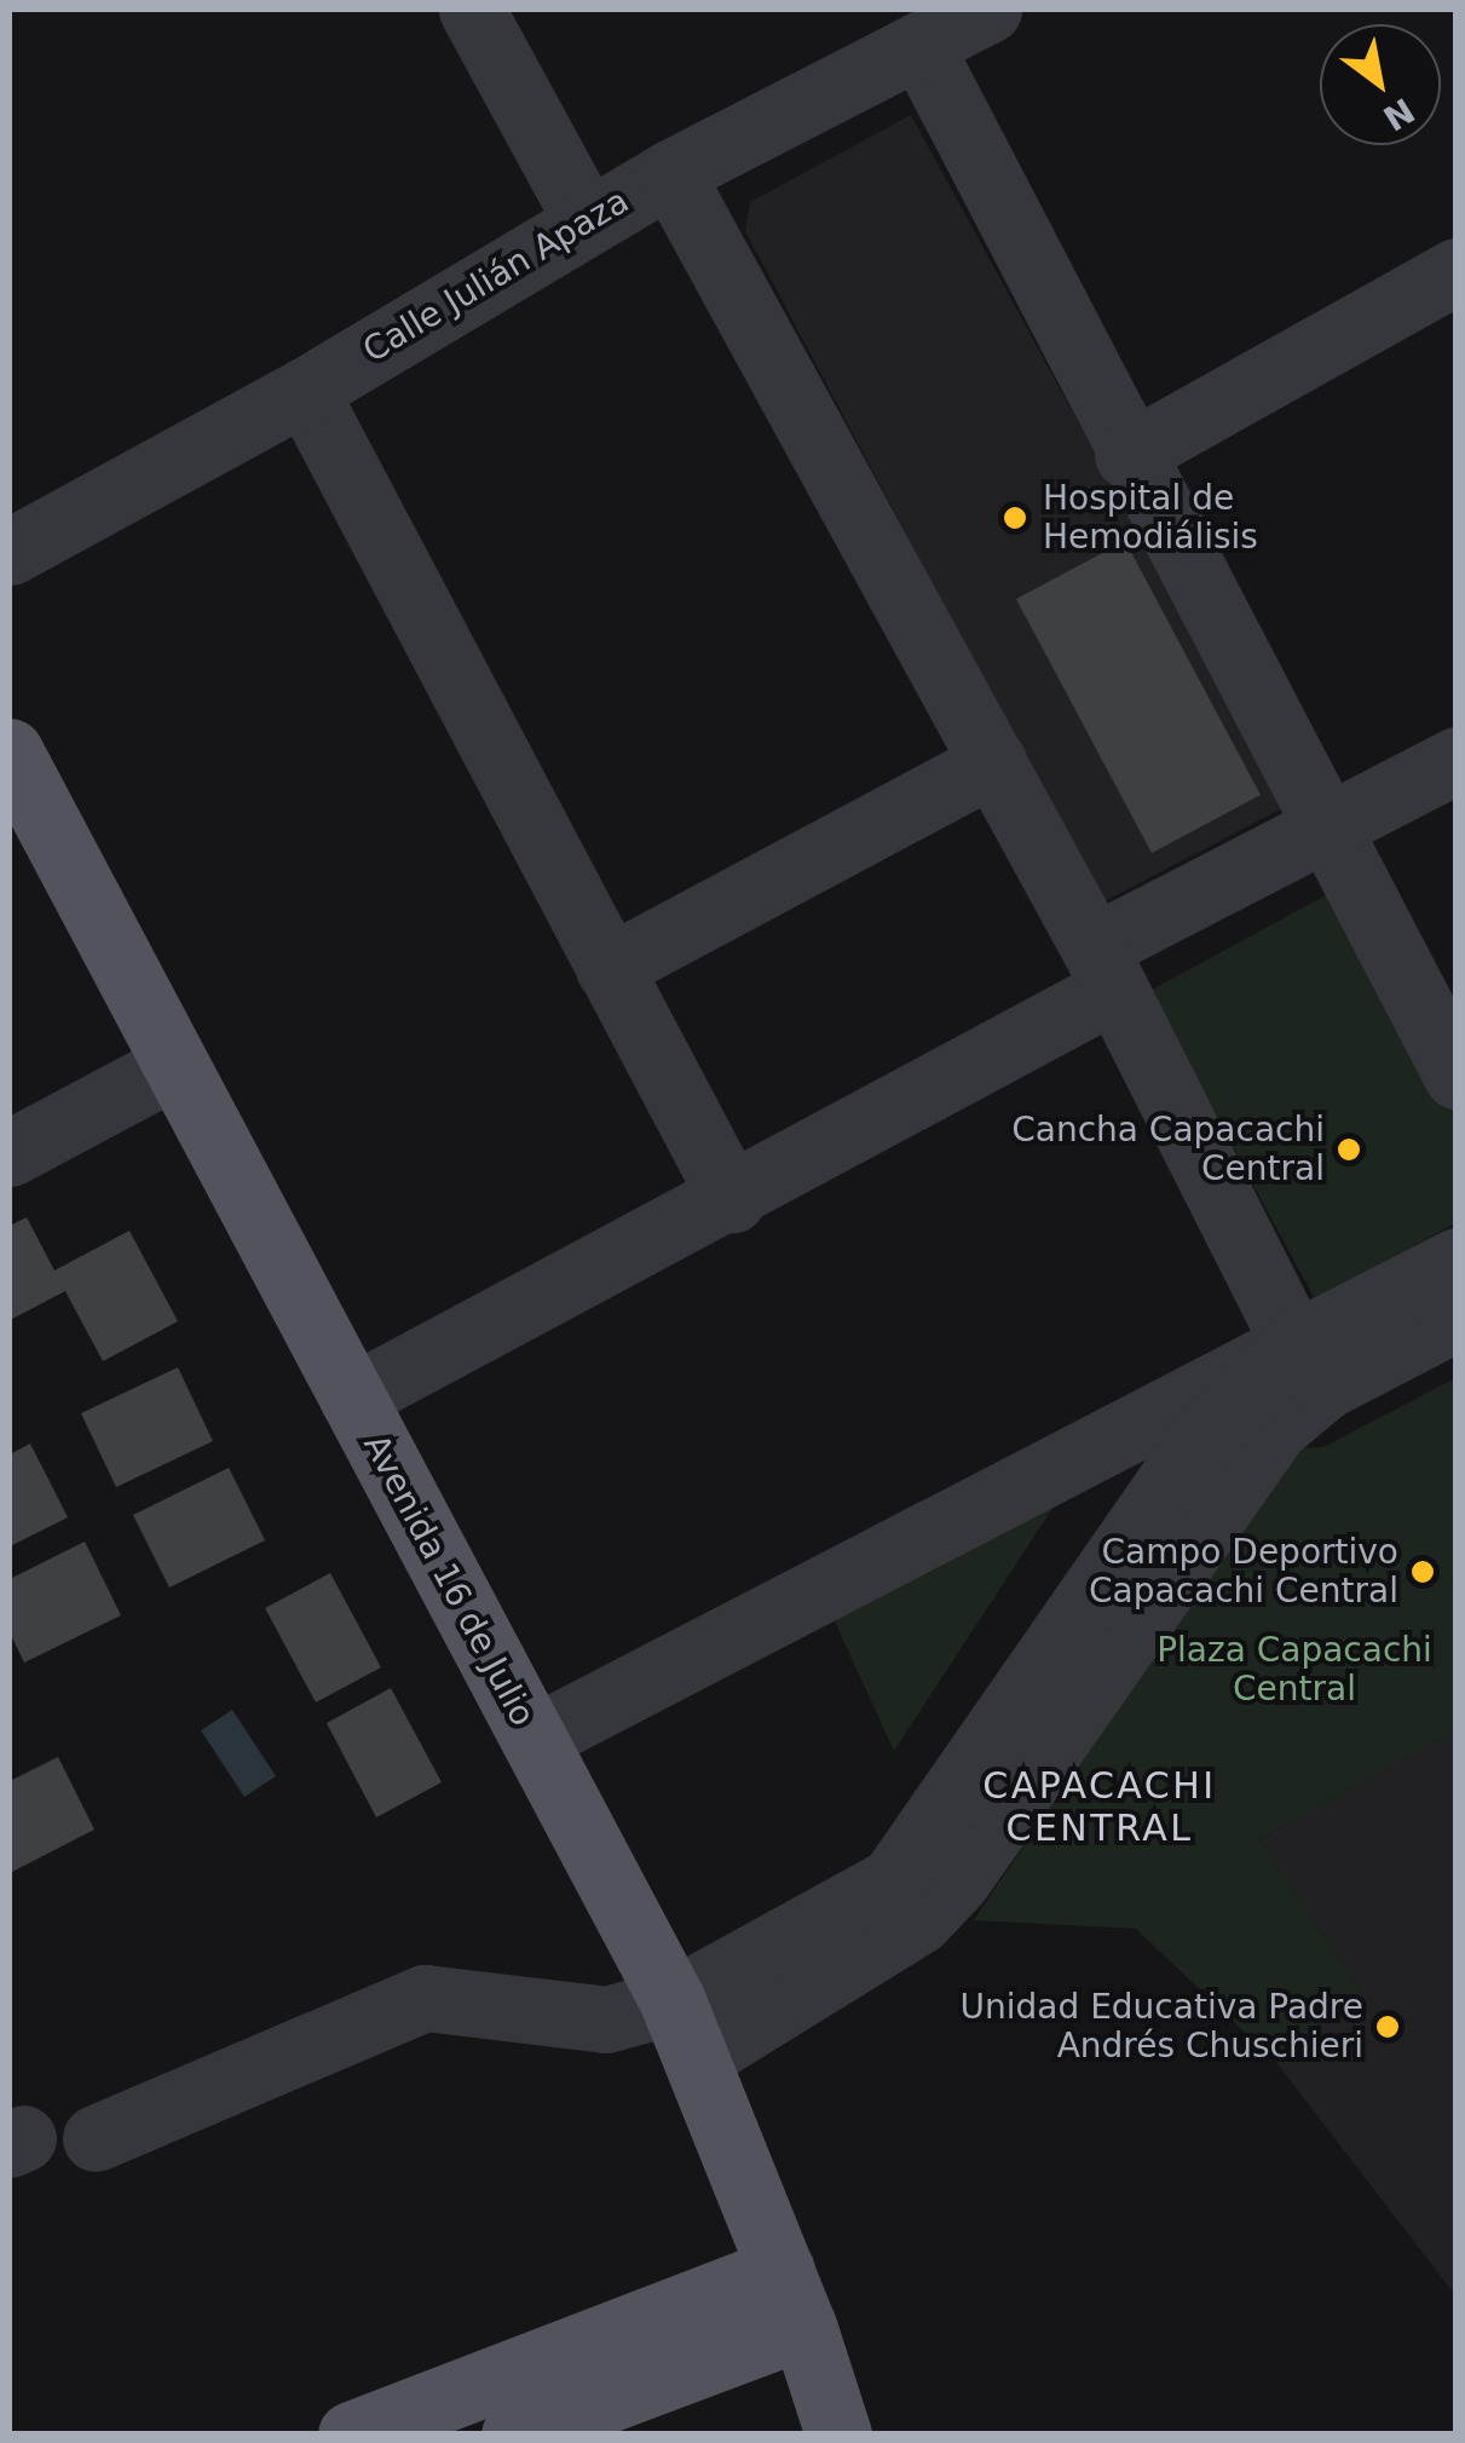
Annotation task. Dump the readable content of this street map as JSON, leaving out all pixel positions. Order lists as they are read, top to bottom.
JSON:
{
  "streets": {
    "main road": ["Avenida 16 de Julio"],
    "street": ["Calle Julián Apaza"]
  },
  "districts": ["CAPACACHI CENTRAL"],
  "parks": ["Plaza Capacachi Central"],
  "places": [
    "Hospital de Hemodiálisis",
    "Cancha Capacachi Central",
    "Campo Deportivo Capacachi Central",
    "Unidad Educativa Padre Andrés Chuschieri"
  ],
  "north": "bottom right"
}
